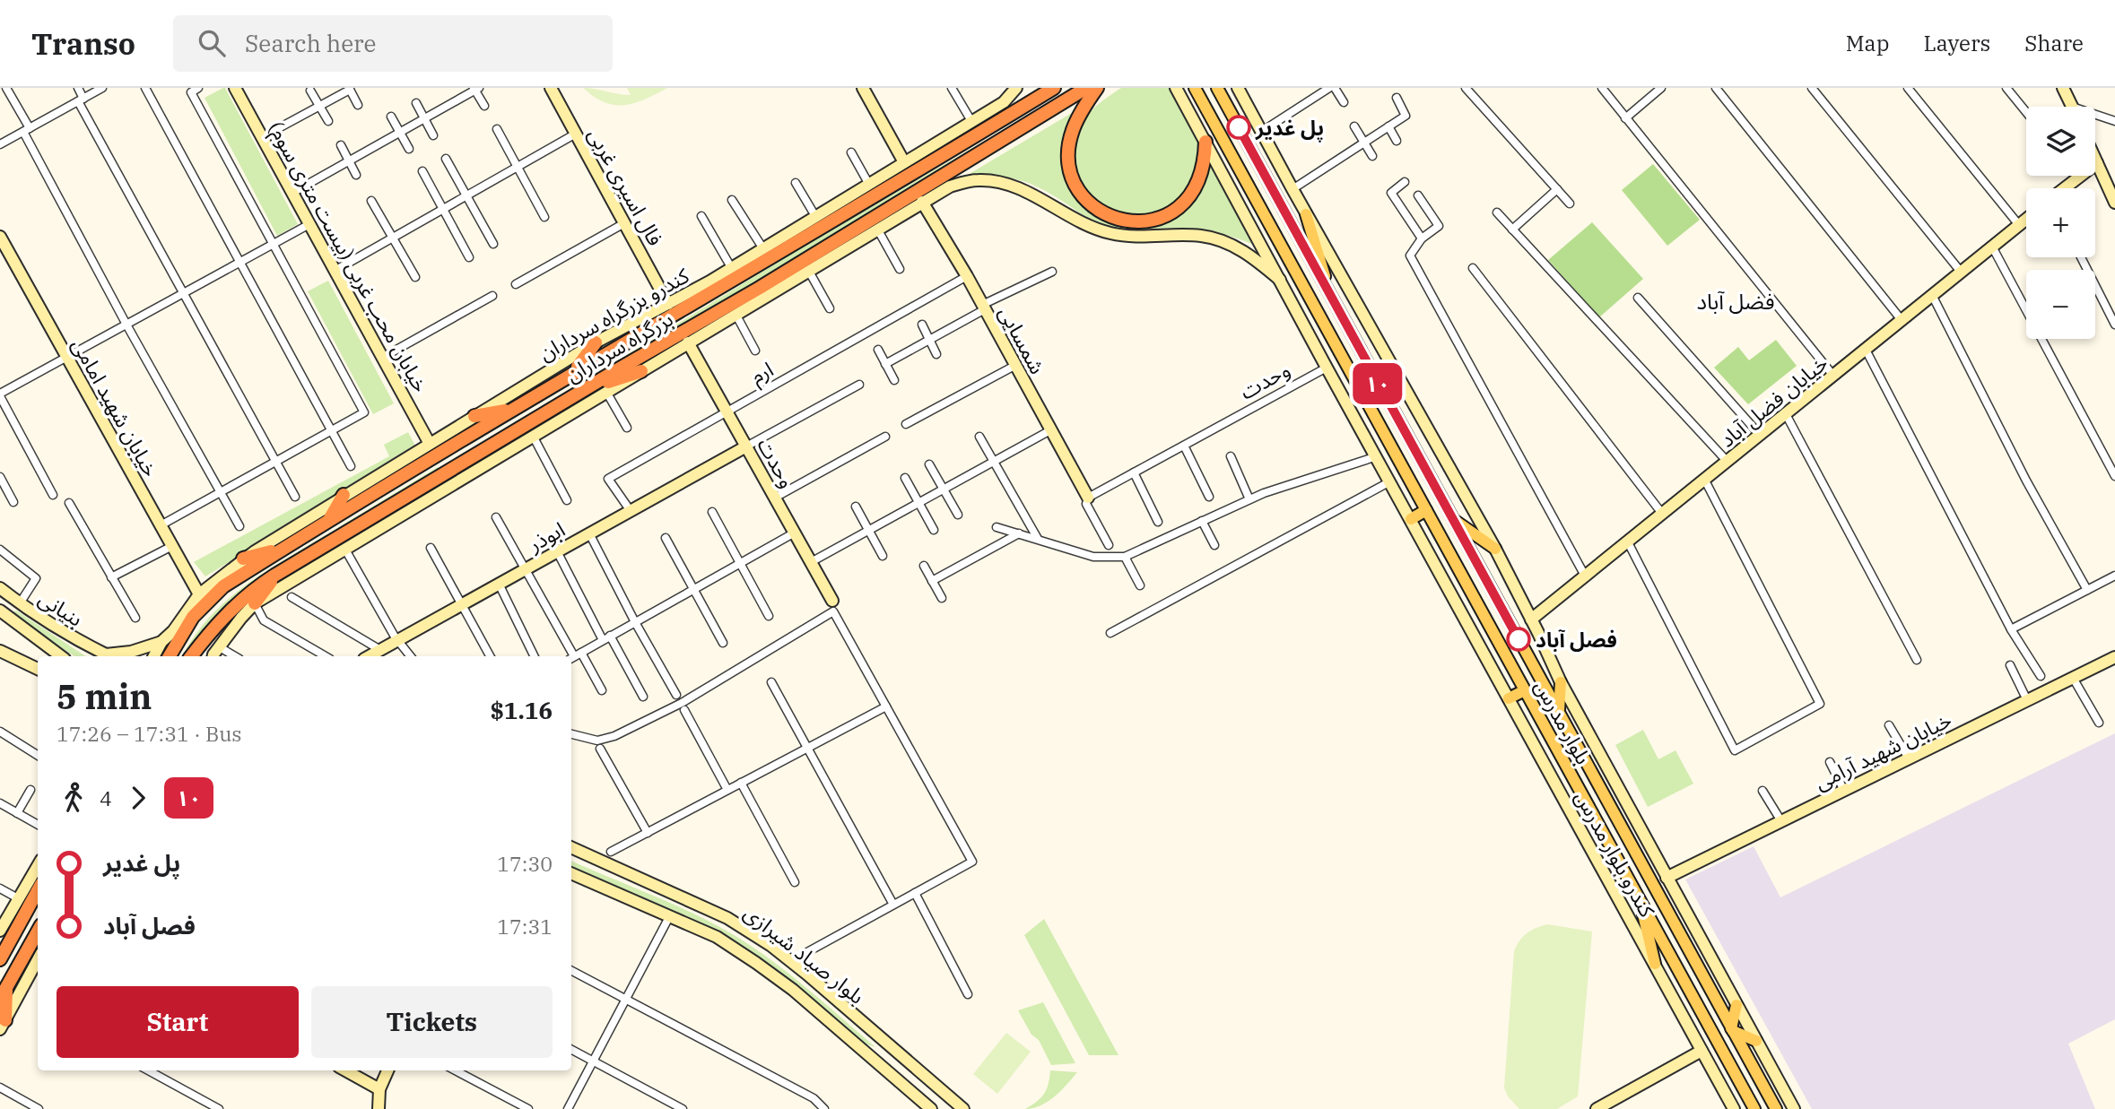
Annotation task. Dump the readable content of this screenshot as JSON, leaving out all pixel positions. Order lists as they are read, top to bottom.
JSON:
{
  "streets": {
    "highway": ["بزرگراه سرداران"],
    "main road": [
      "فال اسیری غربی",
      "خیابان محب غربی (بیست متری سوم)",
      "کندرو بزرگراه سرداران",
      "شمسایی",
      "وحدت",
      "خیابان فضل آباد",
      "خیابان شهید امامی",
      "ابوذر",
      "بنیانی",
      "بلوار مدرس",
      "خیابان شهید آرامی",
      "کندرو بلوار مدرس",
      "بلوار صیاد شیرازی"
    ],
    "street": ["ارم"]
  },
  "crossings": [
    ["فال اسیری غربی", "کندرو بزرگراه سرداران"],
    ["خیابان محب غربی (بیست متری سوم)", "کندرو بزرگراه سرداران"],
    ["کندرو بزرگراه سرداران", "خیابان شهید امامی"],
    ["شمسایی", "ارم"],
    ["شمسایی", "وحدت"],
    ["ارم", "وحدت"],
    ["ارم", "ابوذر"],
    ["وحدت", "ابوذر"],
    ["وحدت", "کندرو بلوار مدرس"],
    ["خیابان فضل آباد", "کندرو بلوار مدرس"],
    ["خیابان شهید آرامی", "کندرو بلوار مدرس"]
  ],
  "districts": ["فضل آباد"],
  "places": ["پل غدیر", "فصل آباد"],
  "lines": ["bus line ۱۰"],
  "page": {
    "header": "Transo",
    "search": "Search here",
    "nav": ["Map", "Layers", "Share"],
    "on_map": "۱۰",
    "map_buttons": ["+", "−"],
    "heading": ["5 min", "17:26 – 17:31 · Bus", "$1.16"],
    "legs": ["4", "۱۰"],
    "list": [
      {
        "name": "پل غدیر",
        "value": "17:30"
      },
      {
        "name": "فصل آباد",
        "value": "17:31"
      }
    ],
    "buttons": ["Start", "Tickets"]
  }
}
